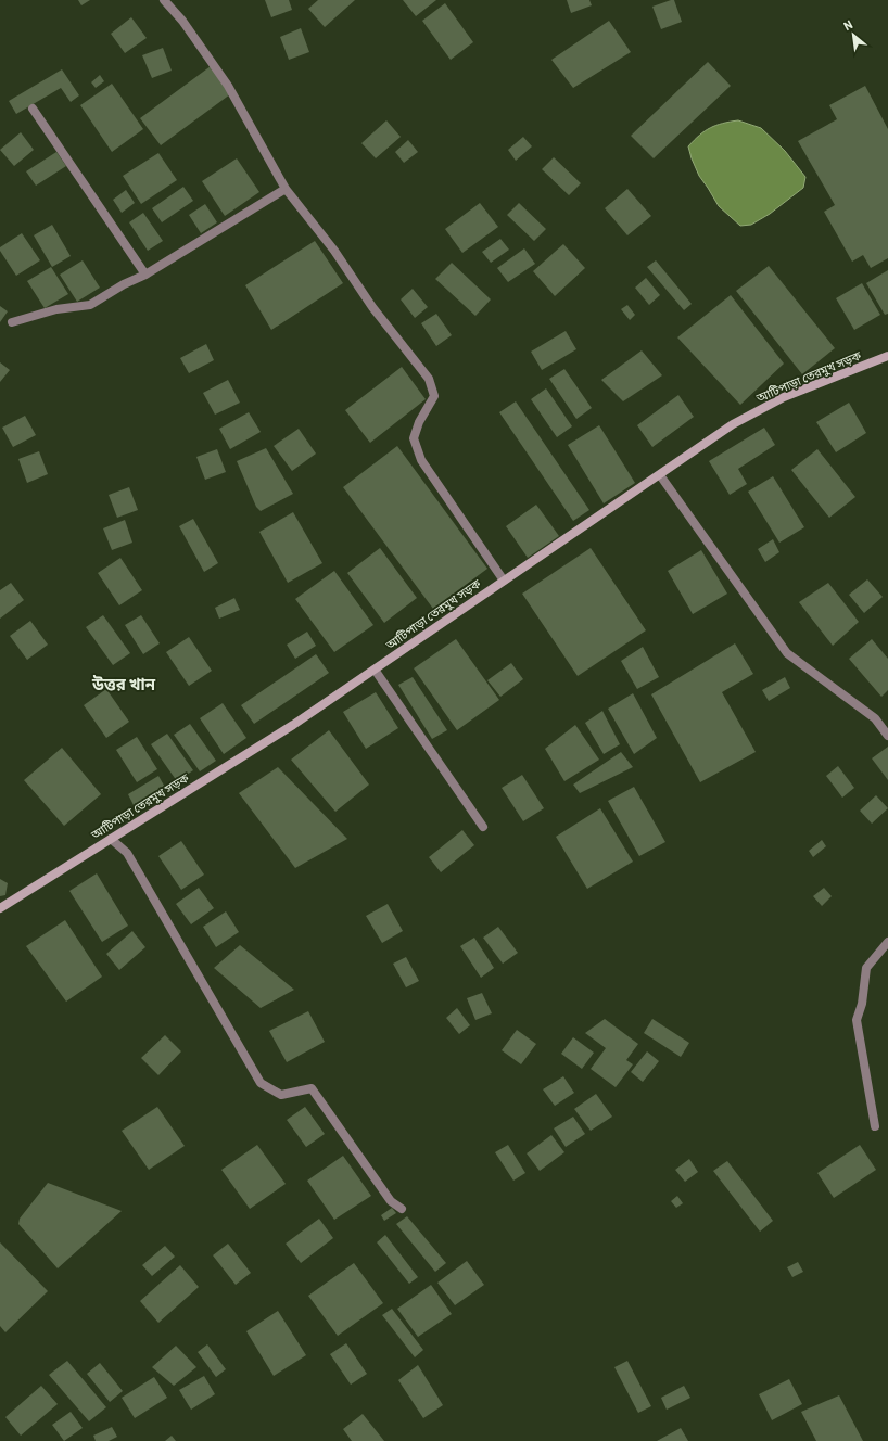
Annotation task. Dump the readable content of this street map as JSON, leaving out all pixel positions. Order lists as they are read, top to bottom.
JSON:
{
  "streets": {
    "main road": ["আটিপাড়া তেরমুখ সড়ক"]
  },
  "districts": ["উত্তর খান"],
  "north": "top left"
}
